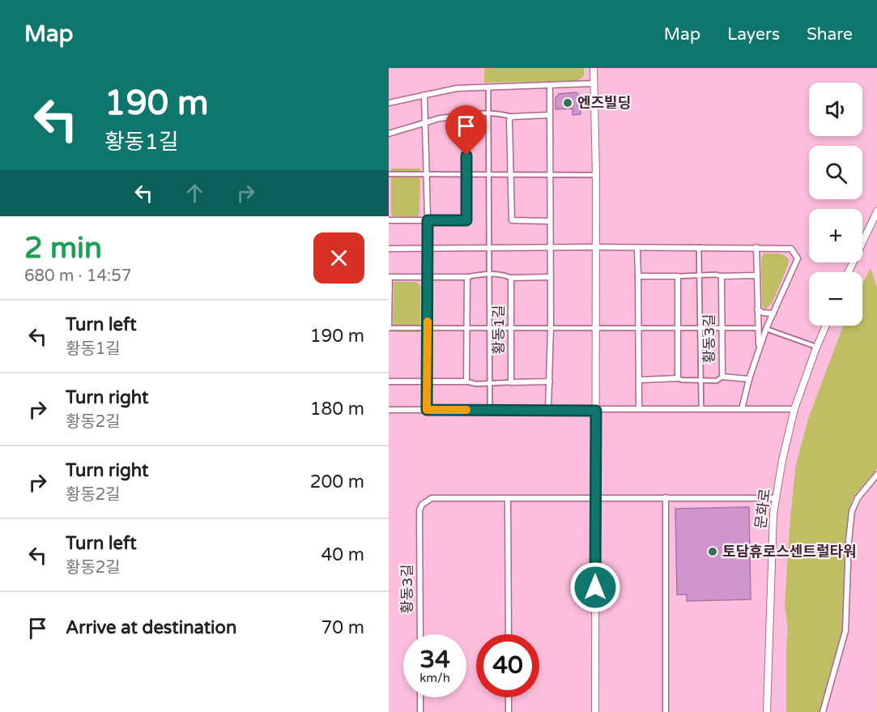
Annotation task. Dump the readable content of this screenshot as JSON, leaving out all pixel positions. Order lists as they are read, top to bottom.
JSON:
{
  "streets": {
    "street": ["황동1길", "황동3길", "문화로"]
  },
  "crossings": [
    ["황동3길", "문화로"]
  ],
  "places": ["엔즈빌딩", "토담휴로스센트럴타워"],
  "page": {
    "header": "Map",
    "nav": ["Map", "Layers", "Share"],
    "turn": ["190 m", "황동1길"],
    "map_buttons": ["+", "−"],
    "heading": ["2 min", "680 m · 14:57"],
    "list": [
      {
        "name": "Turn left",
        "note": "황동1길",
        "value": "190 m"
      },
      {
        "name": "Turn right",
        "note": "황동2길",
        "value": "180 m"
      },
      {
        "name": "Turn right",
        "note": "황동2길",
        "value": "200 m"
      },
      {
        "name": "Turn left",
        "note": "황동2길",
        "value": "40 m"
      },
      {
        "name": "Arrive at destination",
        "value": "70 m"
      }
    ],
    "speed": "34 km/h",
    "limit": "40"
  }
}
